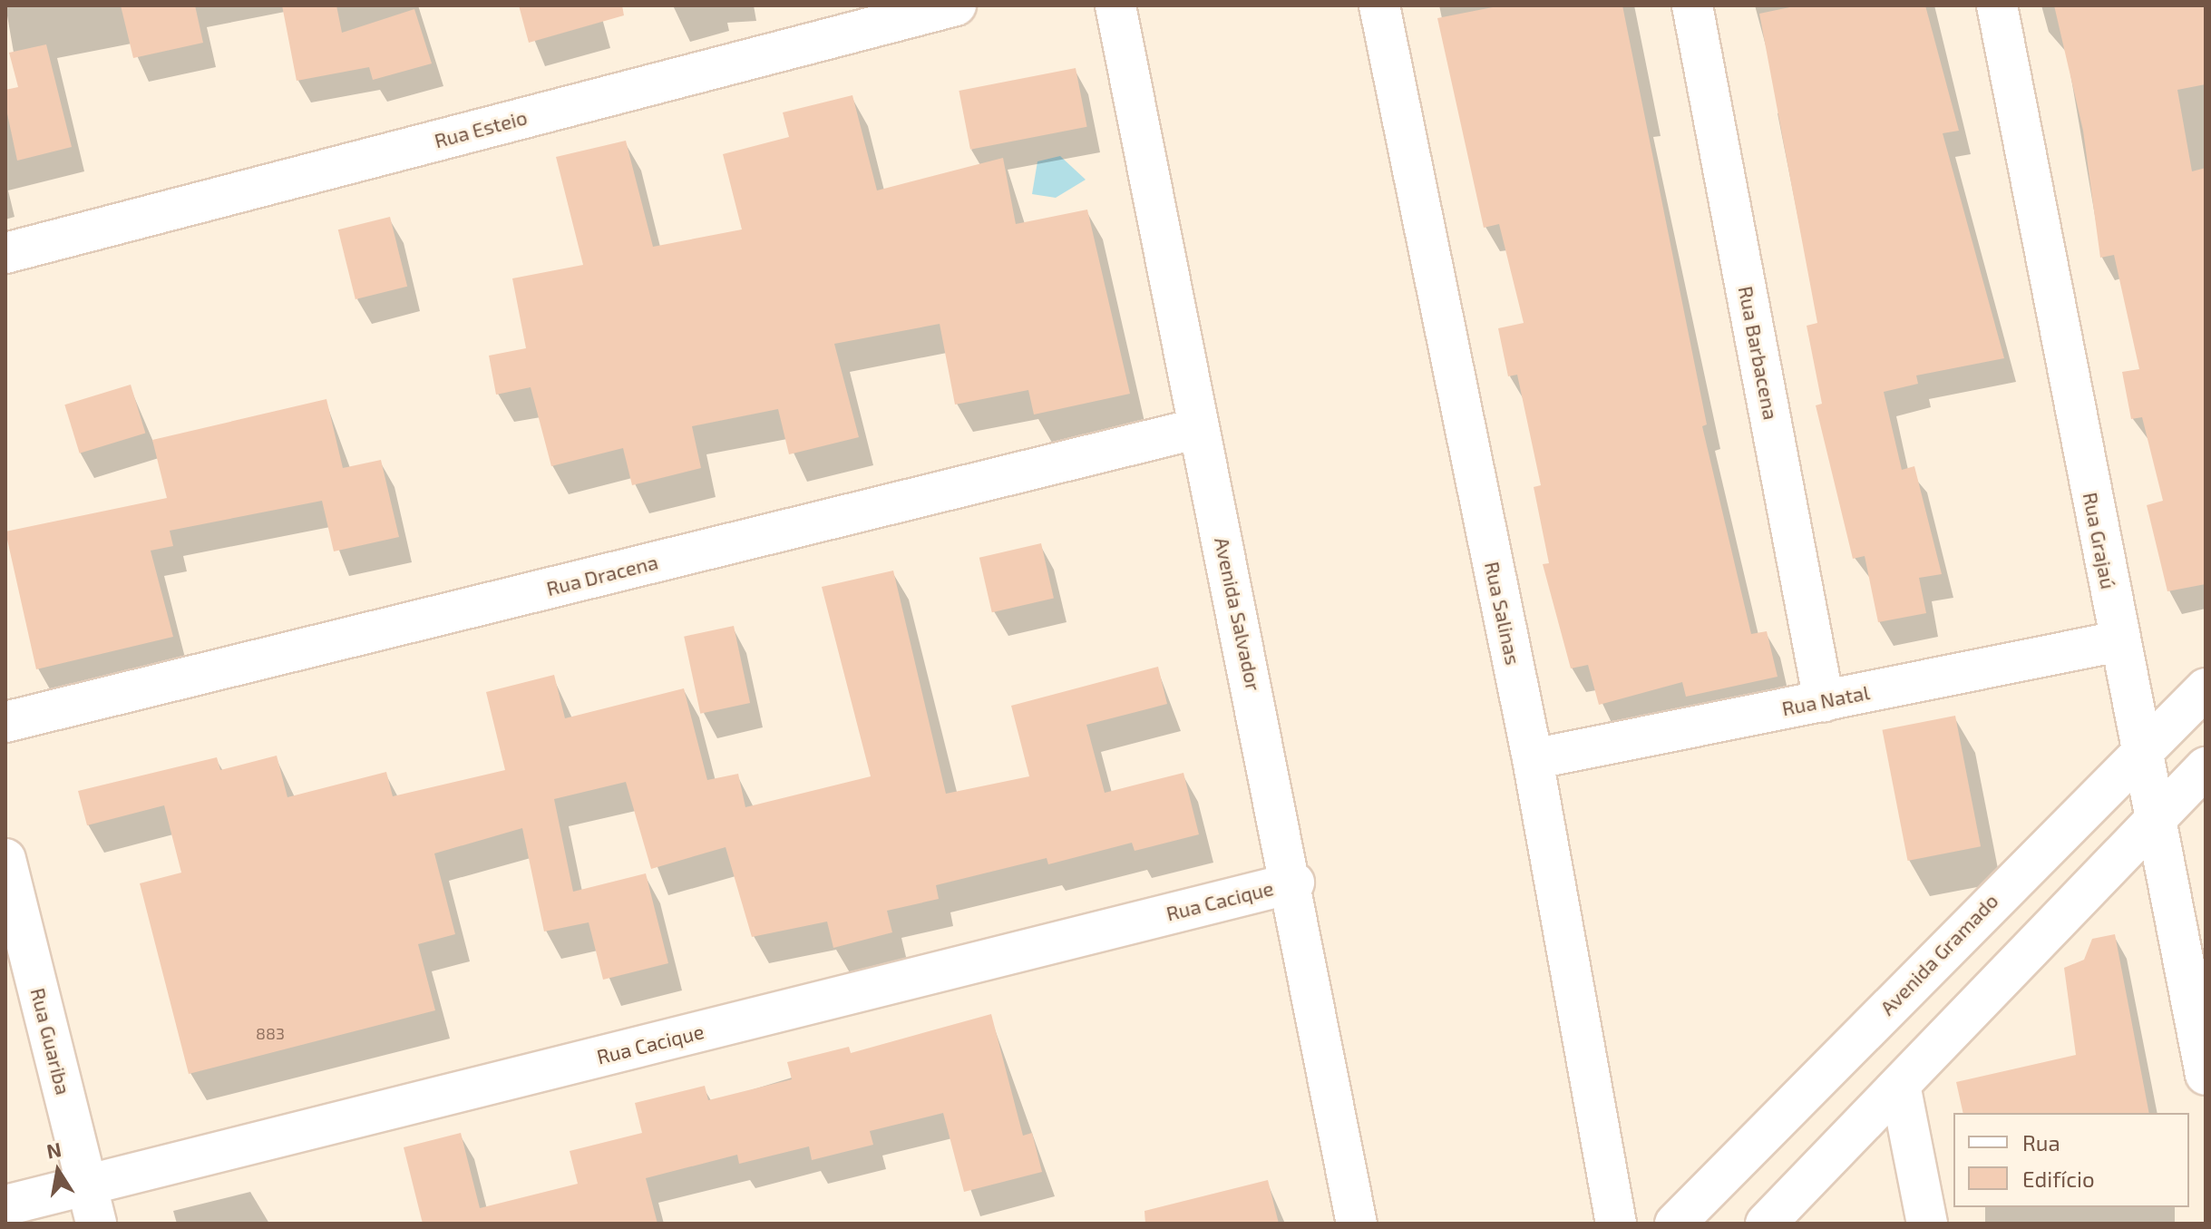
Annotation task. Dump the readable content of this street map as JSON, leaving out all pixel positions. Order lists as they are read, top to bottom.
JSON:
{
  "streets": {
    "street": [
      "Rua Esteio",
      "Rua Barbacena",
      "Rua Grajaú",
      "Rua Dracena",
      "Rua Salinas",
      "Avenida Salvador",
      "Rua Natal",
      "Rua Cacique",
      "Avenida Gramado",
      "Rua Guariba"
    ]
  },
  "crossings": [
    ["Rua Barbacena", "Rua Natal"],
    ["Rua Grajaú", "Rua Natal"],
    ["Rua Grajaú", "Avenida Gramado"],
    ["Rua Dracena", "Avenida Salvador"],
    ["Rua Salinas", "Rua Natal"],
    ["Avenida Salvador", "Rua Cacique"],
    ["Rua Cacique", "Rua Guariba"]
  ],
  "house_numbers": ["883"],
  "legend": ["Rua", "Edifício"],
  "north": "top"
}
